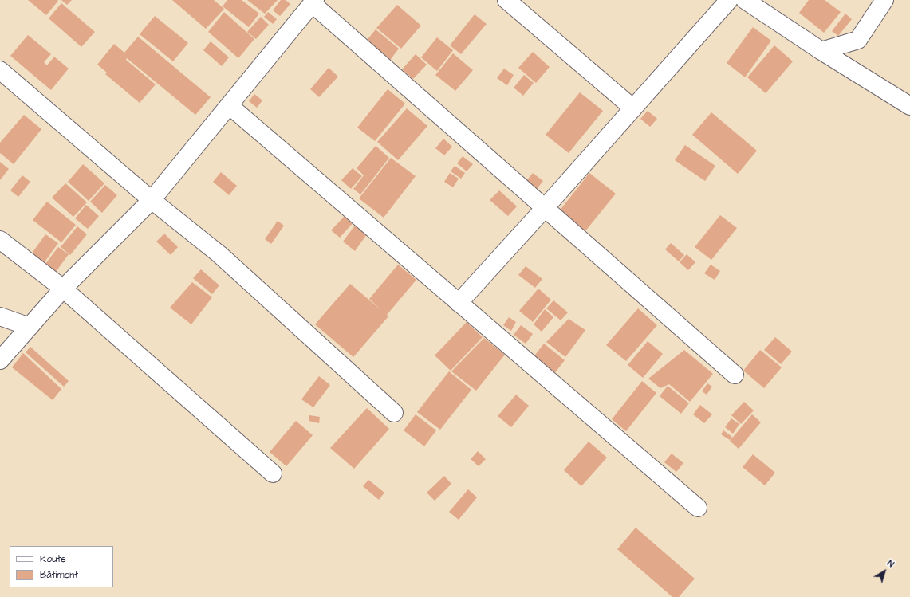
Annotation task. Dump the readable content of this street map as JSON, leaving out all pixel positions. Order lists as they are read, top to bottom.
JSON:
{
  "legend": ["Route", "Bâtiment"],
  "north": "top right"
}
